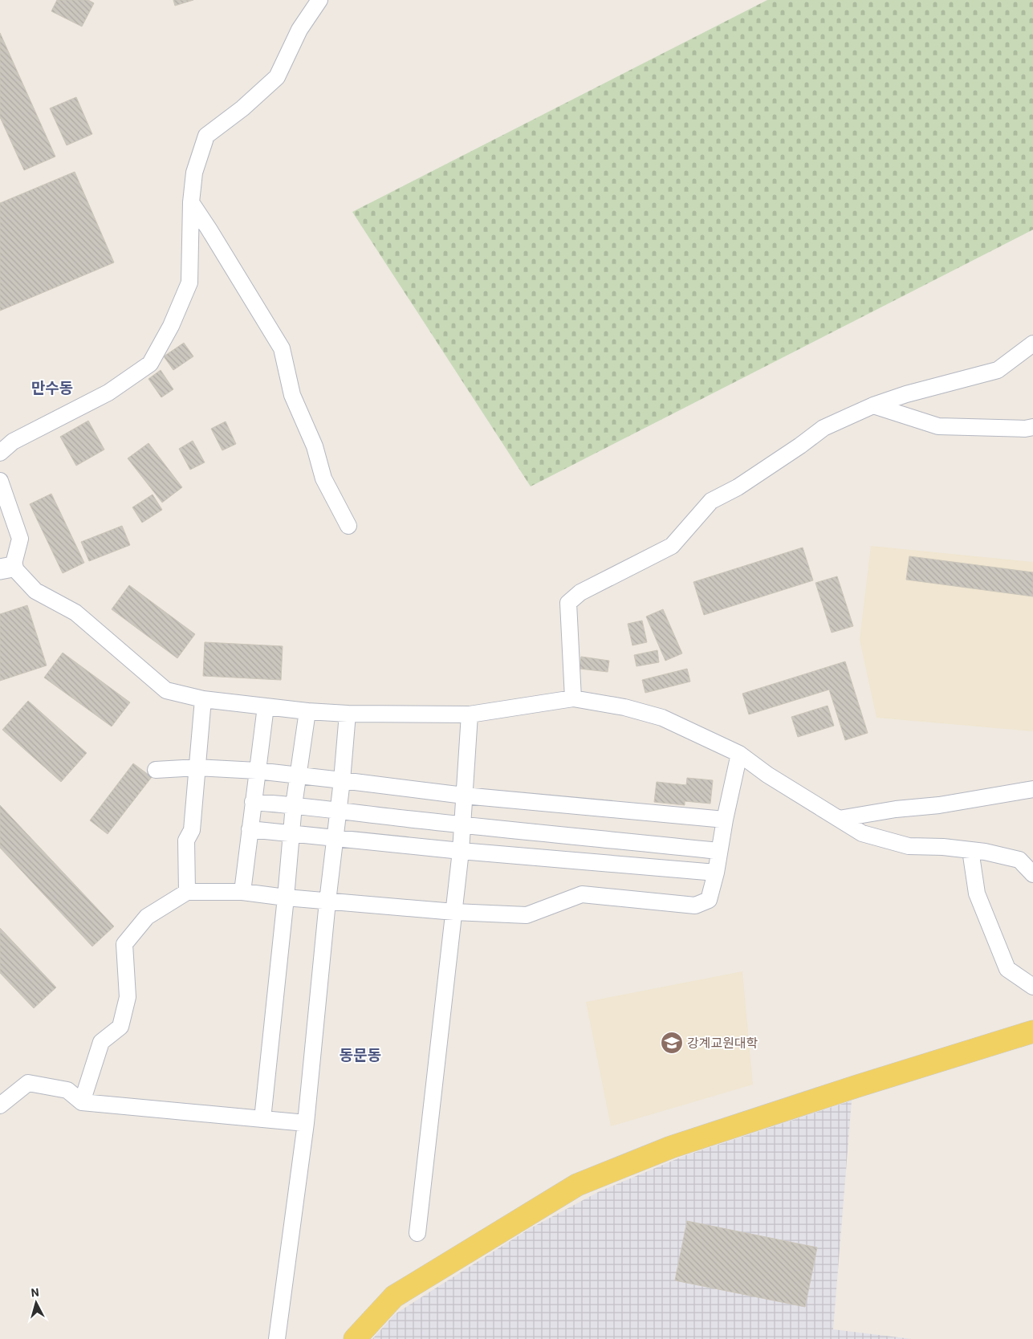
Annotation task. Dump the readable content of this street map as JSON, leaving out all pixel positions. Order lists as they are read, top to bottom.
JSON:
{
  "districts": ["만수동", "동문동"],
  "places": {
    "school or university": ["강계교원대학"]
  },
  "north": "top"
}
